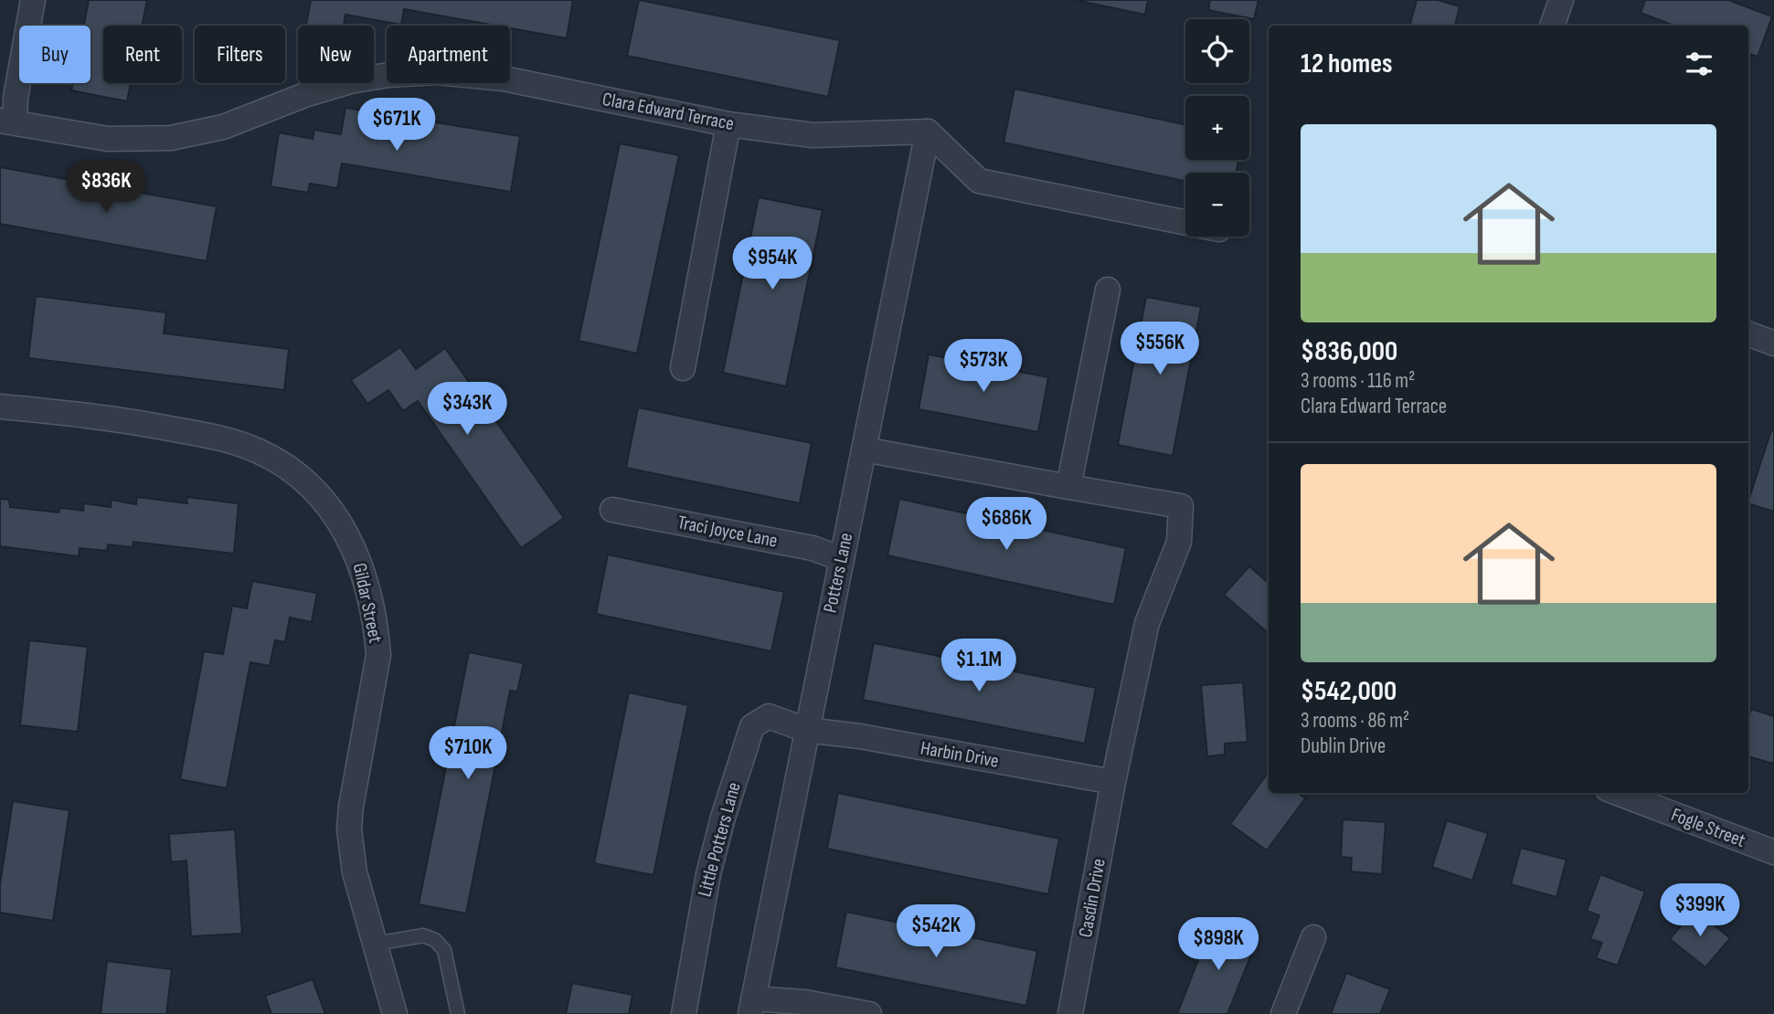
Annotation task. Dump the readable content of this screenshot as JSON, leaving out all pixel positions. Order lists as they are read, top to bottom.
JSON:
{
  "streets": {
    "street": [
      "Clara Edward Terrace",
      "Traci Joyce Lane",
      "Potters Lane",
      "Gildar Street",
      "Harbin Drive",
      "Fogle Street",
      "Little Potters Lane",
      "Casdin Drive"
    ]
  },
  "crossings": [
    ["Clara Edward Terrace", "Potters Lane"],
    ["Traci Joyce Lane", "Potters Lane"],
    ["Potters Lane", "Harbin Drive"],
    ["Potters Lane", "Little Potters Lane"],
    ["Harbin Drive", "Little Potters Lane"],
    ["Harbin Drive", "Casdin Drive"]
  ],
  "page": {
    "map_buttons": ["+", "−"],
    "chip": [
      "Buy",
      "Rent",
      "Filters",
      "New",
      "Apartment"
    ],
    "heading": "12 homes",
    "price": [
      "$671K",
      "$836K",
      "$954K",
      "$556K",
      "$573K",
      "$343K",
      "$686K",
      "$1.1M",
      "$710K",
      "$399K",
      "$542K",
      "$898K"
    ],
    "list": [
      {
        "name": "$836,000",
        "note": "3 rooms · 116 m² · Clara Edward Terrace"
      },
      {
        "name": "$542,000",
        "note": "3 rooms · 86 m² · Dublin Drive"
      }
    ]
  }
}
